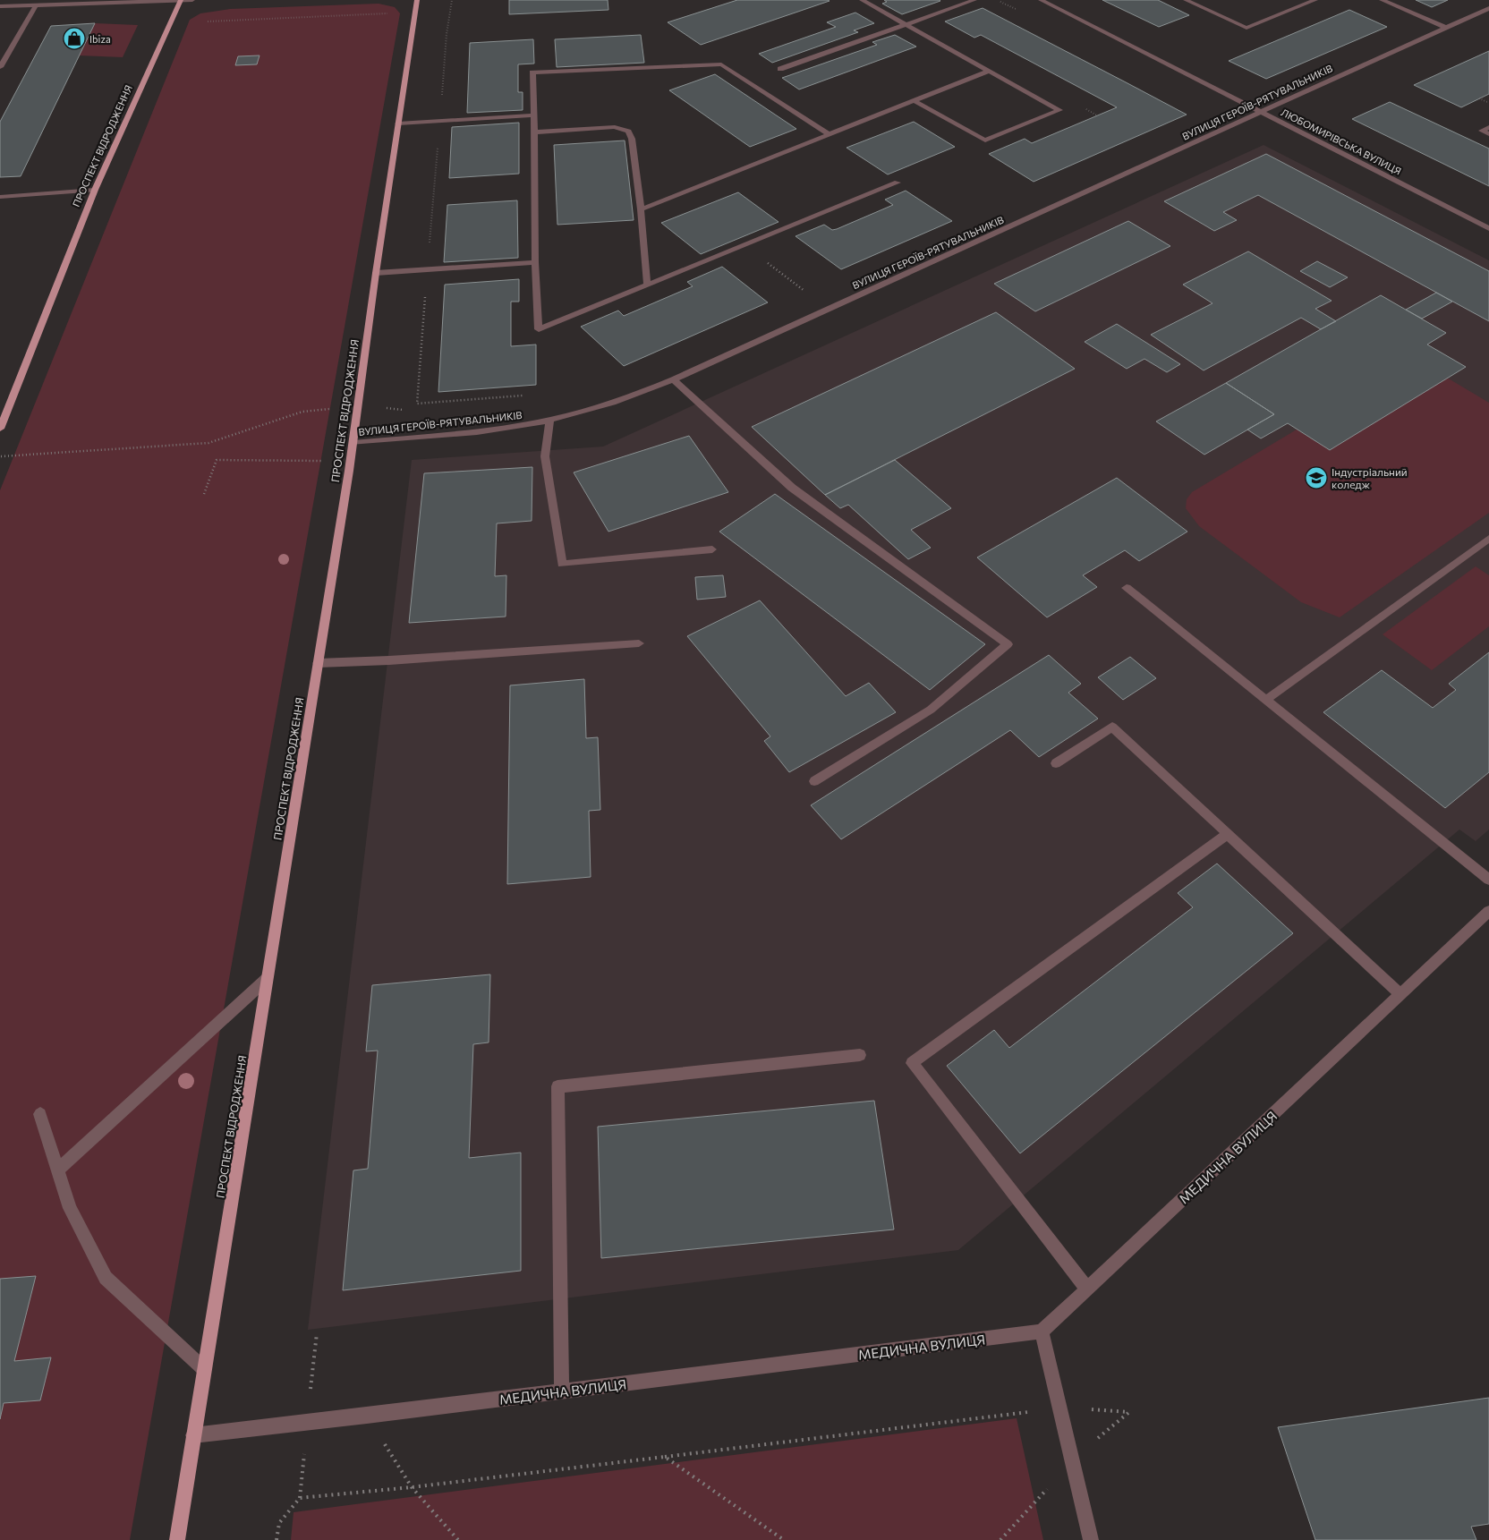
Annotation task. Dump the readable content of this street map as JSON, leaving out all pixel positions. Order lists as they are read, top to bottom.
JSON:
{
  "streets": {
    "main road": ["ПРОСПЕКТ ВІДРОДЖЕННЯ"],
    "street": ["ВУЛИЦЯ ГЕРОЇВ-РЯТУВАЛЬНИКІВ", "ЛЮБОМИРІВСЬКА ВУЛИЦЯ", "МЕДИЧНА ВУЛИЦЯ"]
  },
  "crossings": [
    ["ВУЛИЦЯ ГЕРОЇВ-РЯТУВАЛЬНИКІВ", "ЛЮБОМИРІВСЬКА ВУЛИЦЯ"],
    ["ВУЛИЦЯ ГЕРОЇВ-РЯТУВАЛЬНИКІВ", "ПРОСПЕКТ ВІДРОДЖЕННЯ"],
    ["ПРОСПЕКТ ВІДРОДЖЕННЯ", "МЕДИЧНА ВУЛИЦЯ"]
  ],
  "places": {
    "shop": ["Ibiza"],
    "school or university": ["Індустріальний коледж"]
  }
}
